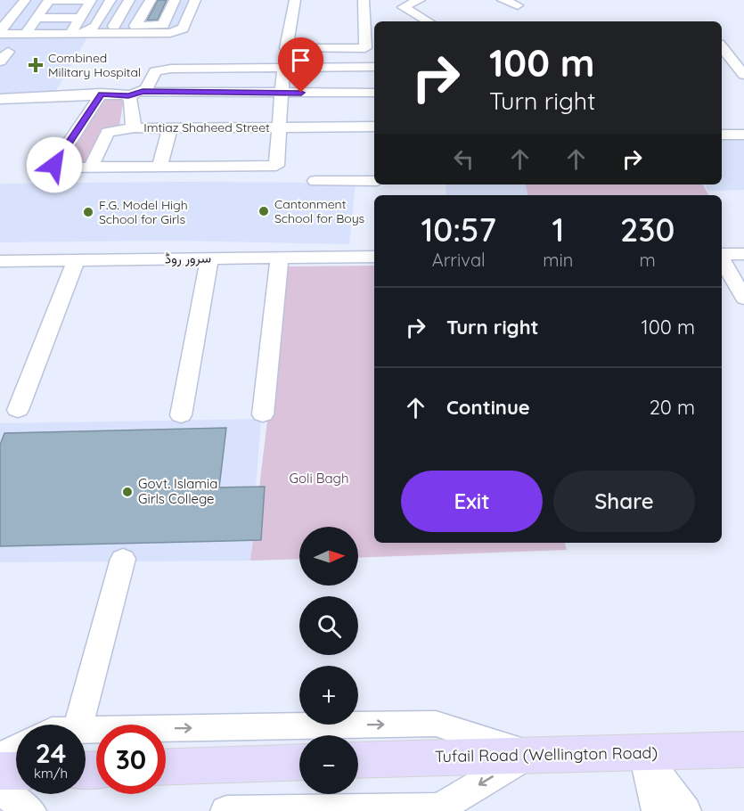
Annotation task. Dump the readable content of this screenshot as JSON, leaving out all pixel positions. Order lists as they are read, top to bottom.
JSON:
{
  "streets": {
    "main road": ["Tufail Road (Wellington Road)"],
    "street": ["Imtiaz Shaheed Street", "سرور روڈ"]
  },
  "parks": ["Goli Bagh"],
  "places": {
    "health": ["Combined Military Hospital"],
    "other": ["Cantonment School for Boys", "F.G. Model High School for Girls", "Govt. Islamia Girls College"]
  },
  "north": "right",
  "page": {
    "turn": ["100 m", "Turn right"],
    "eta": [
      "10:57",
      "Arrival",
      "1",
      "min",
      "230",
      "m"
    ],
    "list": [
      {
        "name": "Turn right",
        "value": "100 m"
      },
      {
        "name": "Continue",
        "value": "20 m"
      }
    ],
    "buttons": ["Exit", "Share"],
    "map_buttons": ["+", "−"],
    "speed": "24 km/h",
    "limit": "30"
  }
}
